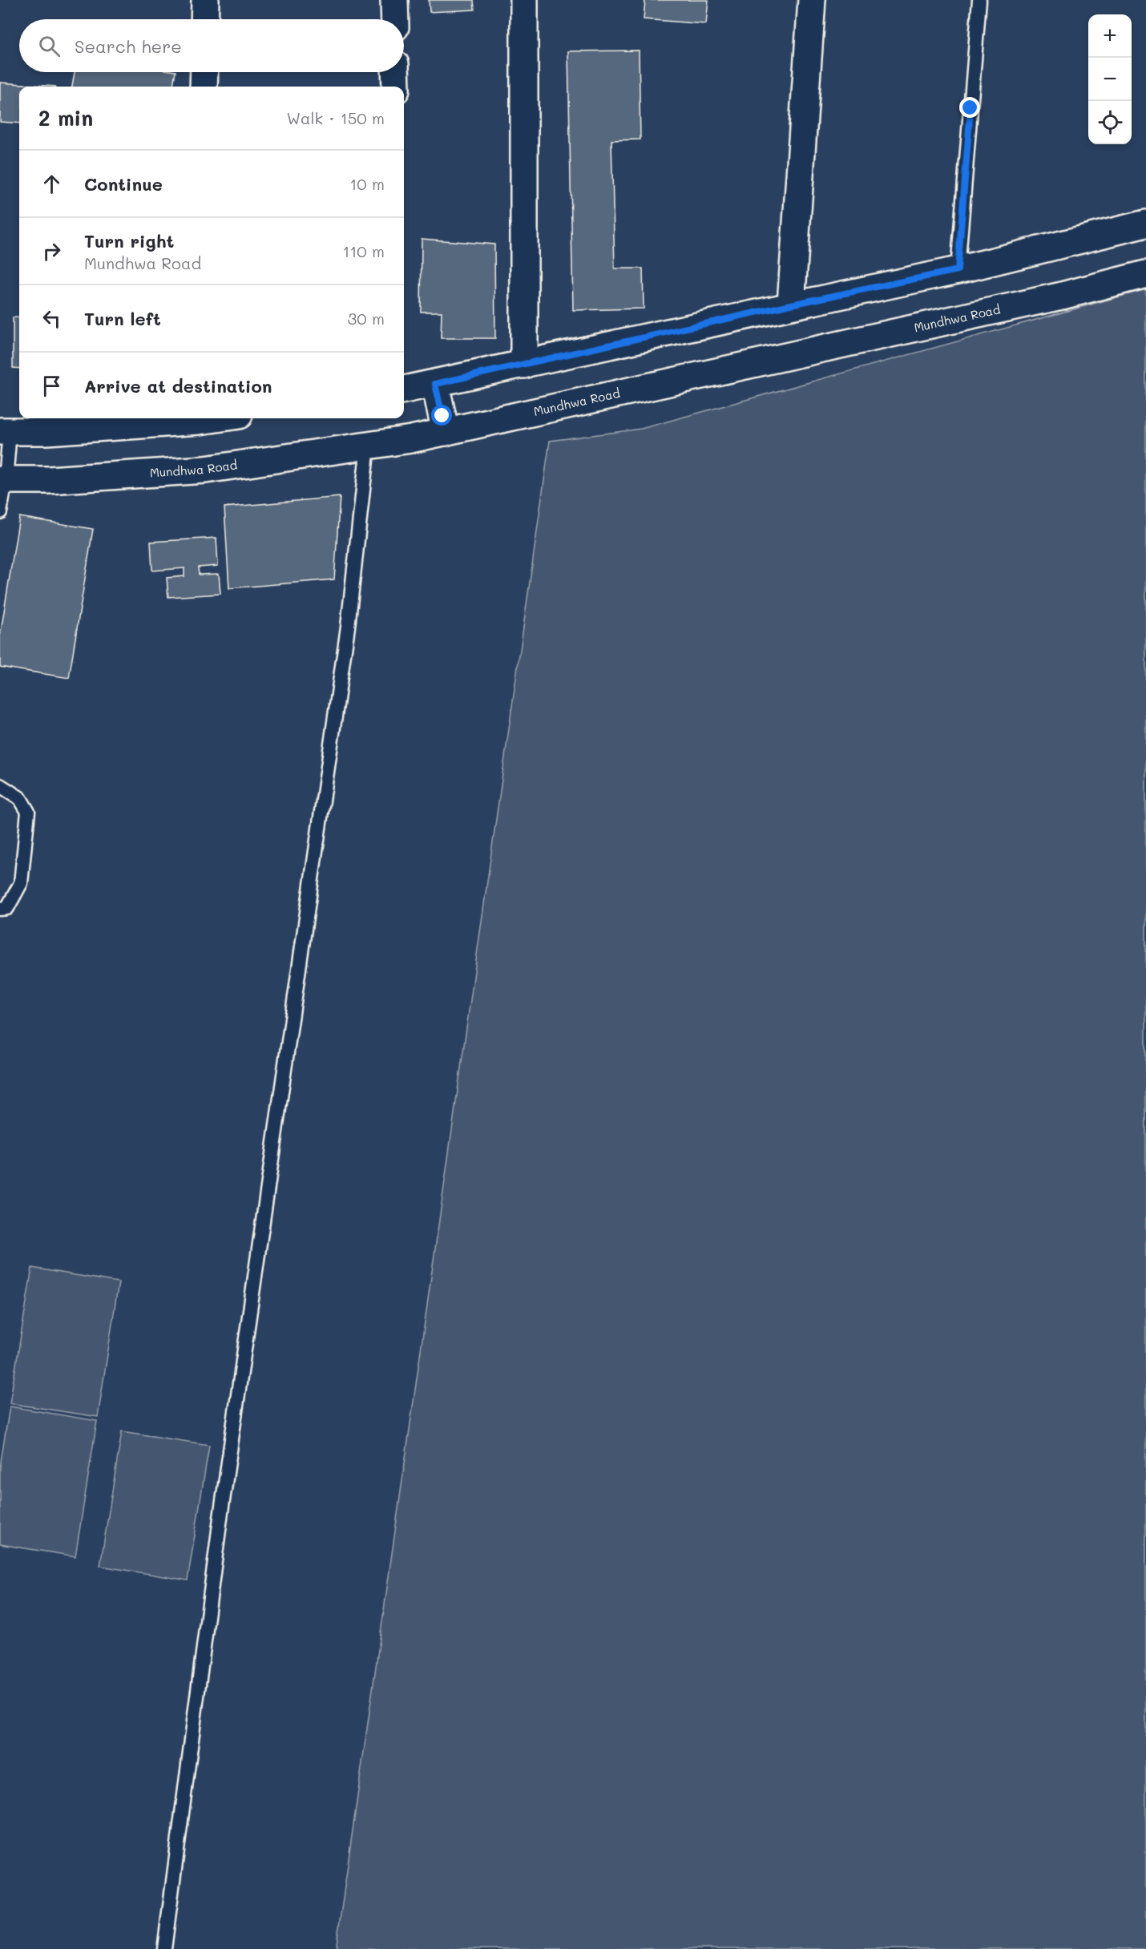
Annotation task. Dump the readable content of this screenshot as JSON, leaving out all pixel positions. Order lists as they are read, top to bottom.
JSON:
{
  "streets": {
    "main road": ["Mundhwa Road"]
  },
  "page": {
    "map_buttons": ["+", "−"],
    "search": "Search here",
    "heading": ["2 min", "Walk · 150 m"],
    "list": [
      ["Continue", "10 m"],
      ["Turn right", "Mundhwa Road", "110 m"],
      ["Turn left", "30 m"],
      "Arrive at destination"
    ]
  }
}
